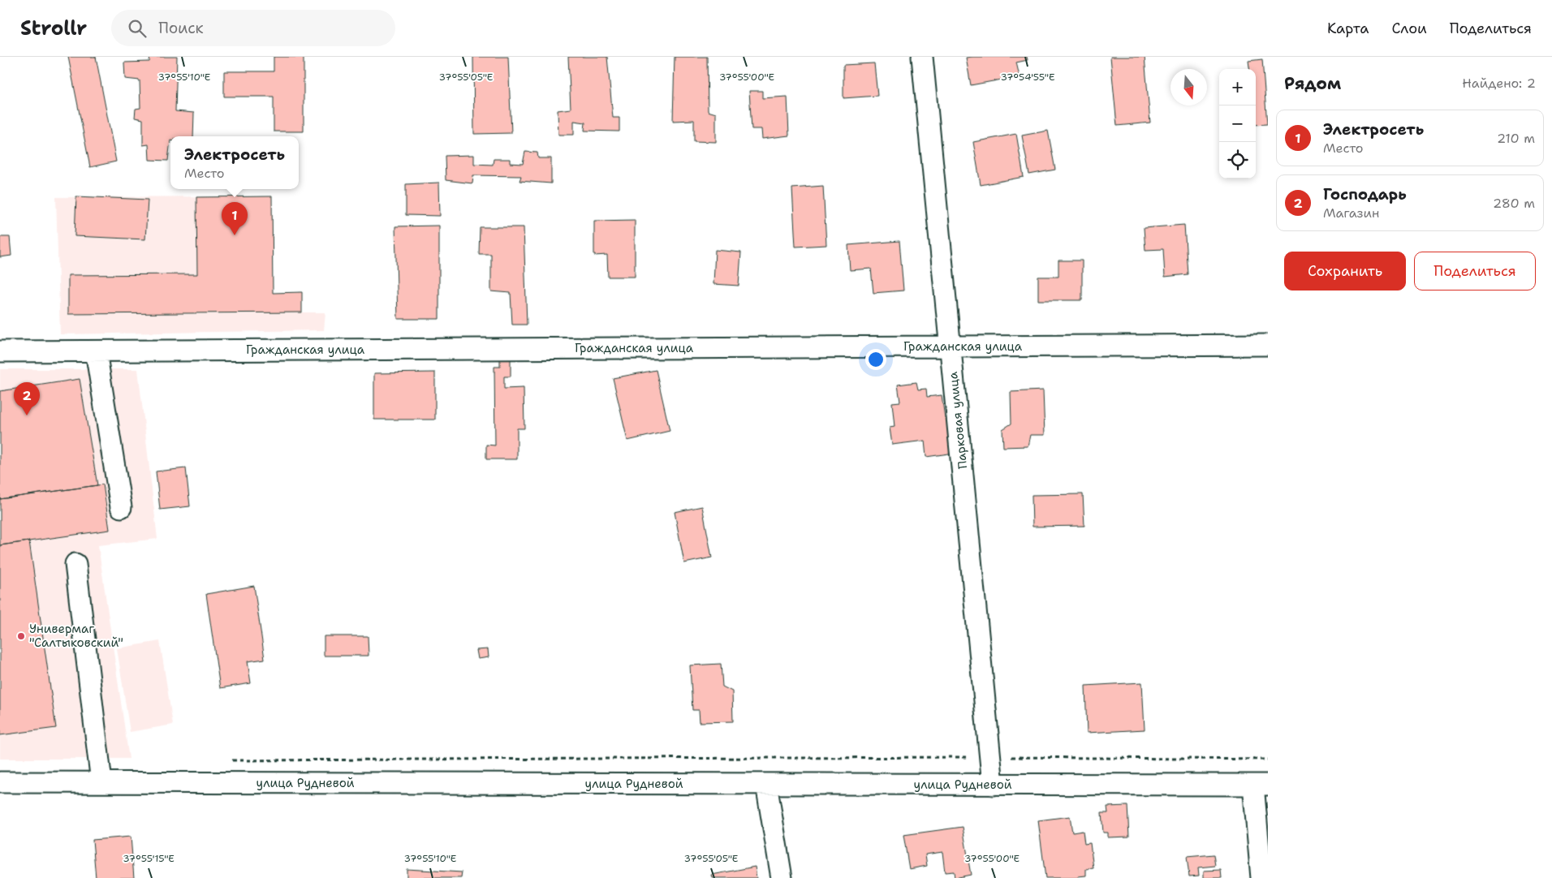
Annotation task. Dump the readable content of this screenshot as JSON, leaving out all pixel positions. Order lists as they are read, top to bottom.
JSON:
{
  "streets": {
    "street": ["Гражданская улица", "Парковая улица", "улица Рудневой"]
  },
  "crossings": [
    ["Гражданская улица", "Парковая улица"],
    ["Парковая улица", "улица Рудневой"]
  ],
  "places": ["Универмаг \"Салтыковский\""],
  "north": "bottom",
  "page": {
    "header": "Strollr",
    "search": "Поиск",
    "nav": ["Карта", "Слои", "Поделиться"],
    "heading": ["Рядом", "Найдено: 2"],
    "map_buttons": ["+", "−"],
    "list": [
      {
        "mark": "1",
        "name": "Электросеть",
        "note": "Место",
        "value": "210 m"
      },
      {
        "mark": "2",
        "name": "Господарь",
        "note": "Магазин",
        "value": "280 m"
      }
    ],
    "popup": ["Электросеть", "Место"],
    "pins": ["1", "2"],
    "buttons": ["Сохранить", "Поделиться"]
  },
  "coordinates": [
    "37°55'10\"E",
    "37°55'05\"E",
    "37°55'00\"E",
    "37°54'55\"E",
    "37°55'15\"E"
  ]
}
